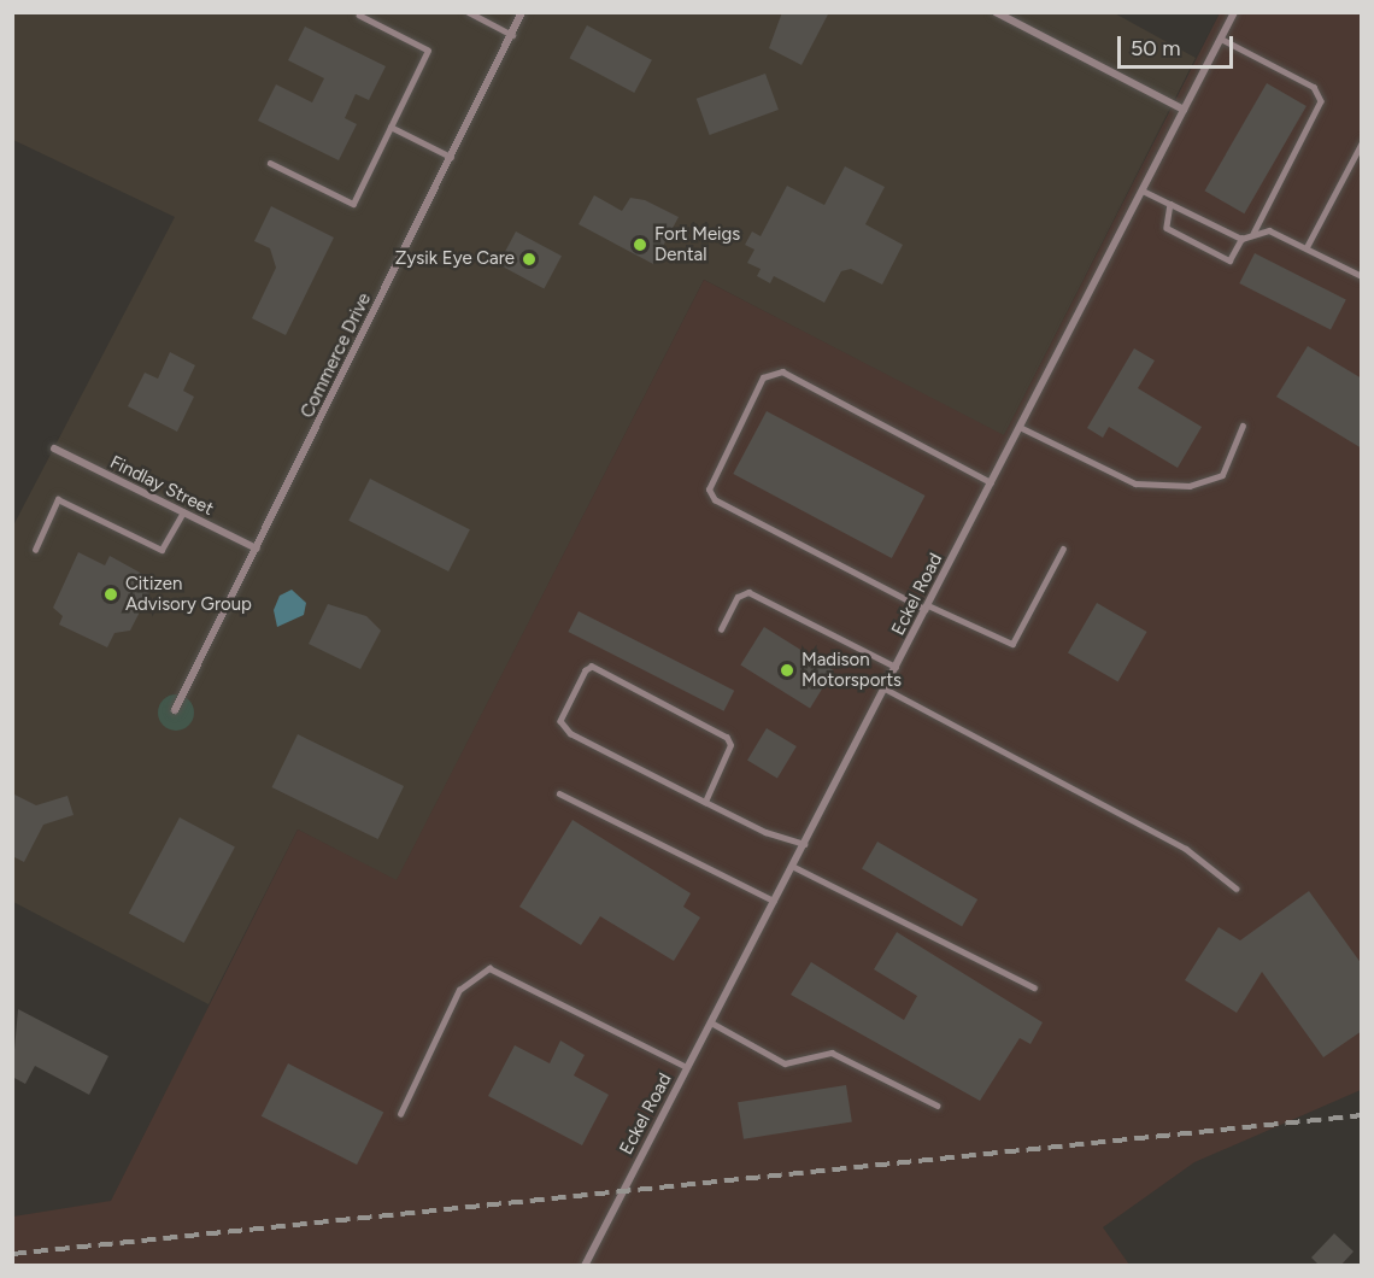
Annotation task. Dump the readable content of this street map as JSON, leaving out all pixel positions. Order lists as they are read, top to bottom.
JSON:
{
  "streets": {
    "street": ["Commerce Drive", "Findlay Street", "Eckel Road"]
  },
  "crossings": [
    ["Commerce Drive", "Findlay Street"]
  ],
  "places": [
    "Fort Meigs Dental",
    "Zysik Eye Care",
    "Citizen Advisory Group",
    "Madison Motorsports"
  ],
  "scale_bar": "50 m"
}
